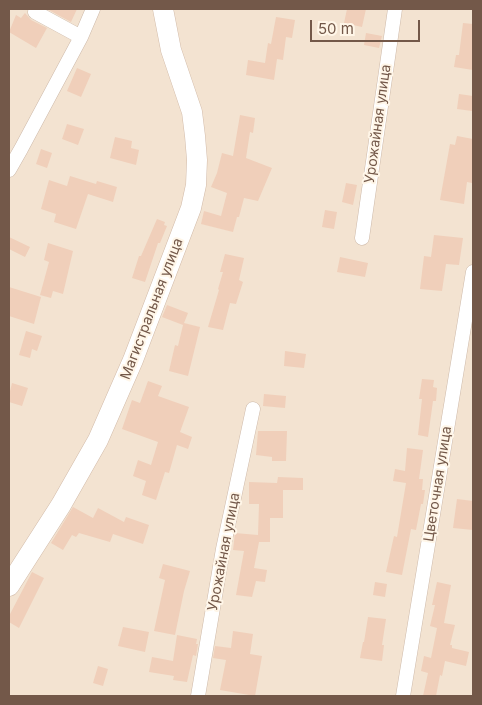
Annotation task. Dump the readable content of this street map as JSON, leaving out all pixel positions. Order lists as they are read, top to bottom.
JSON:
{
  "streets": {
    "street": ["Урожайная улица", "Магистральная улица", "Цветочная улица"]
  },
  "scale_bar": "50 m"
}
